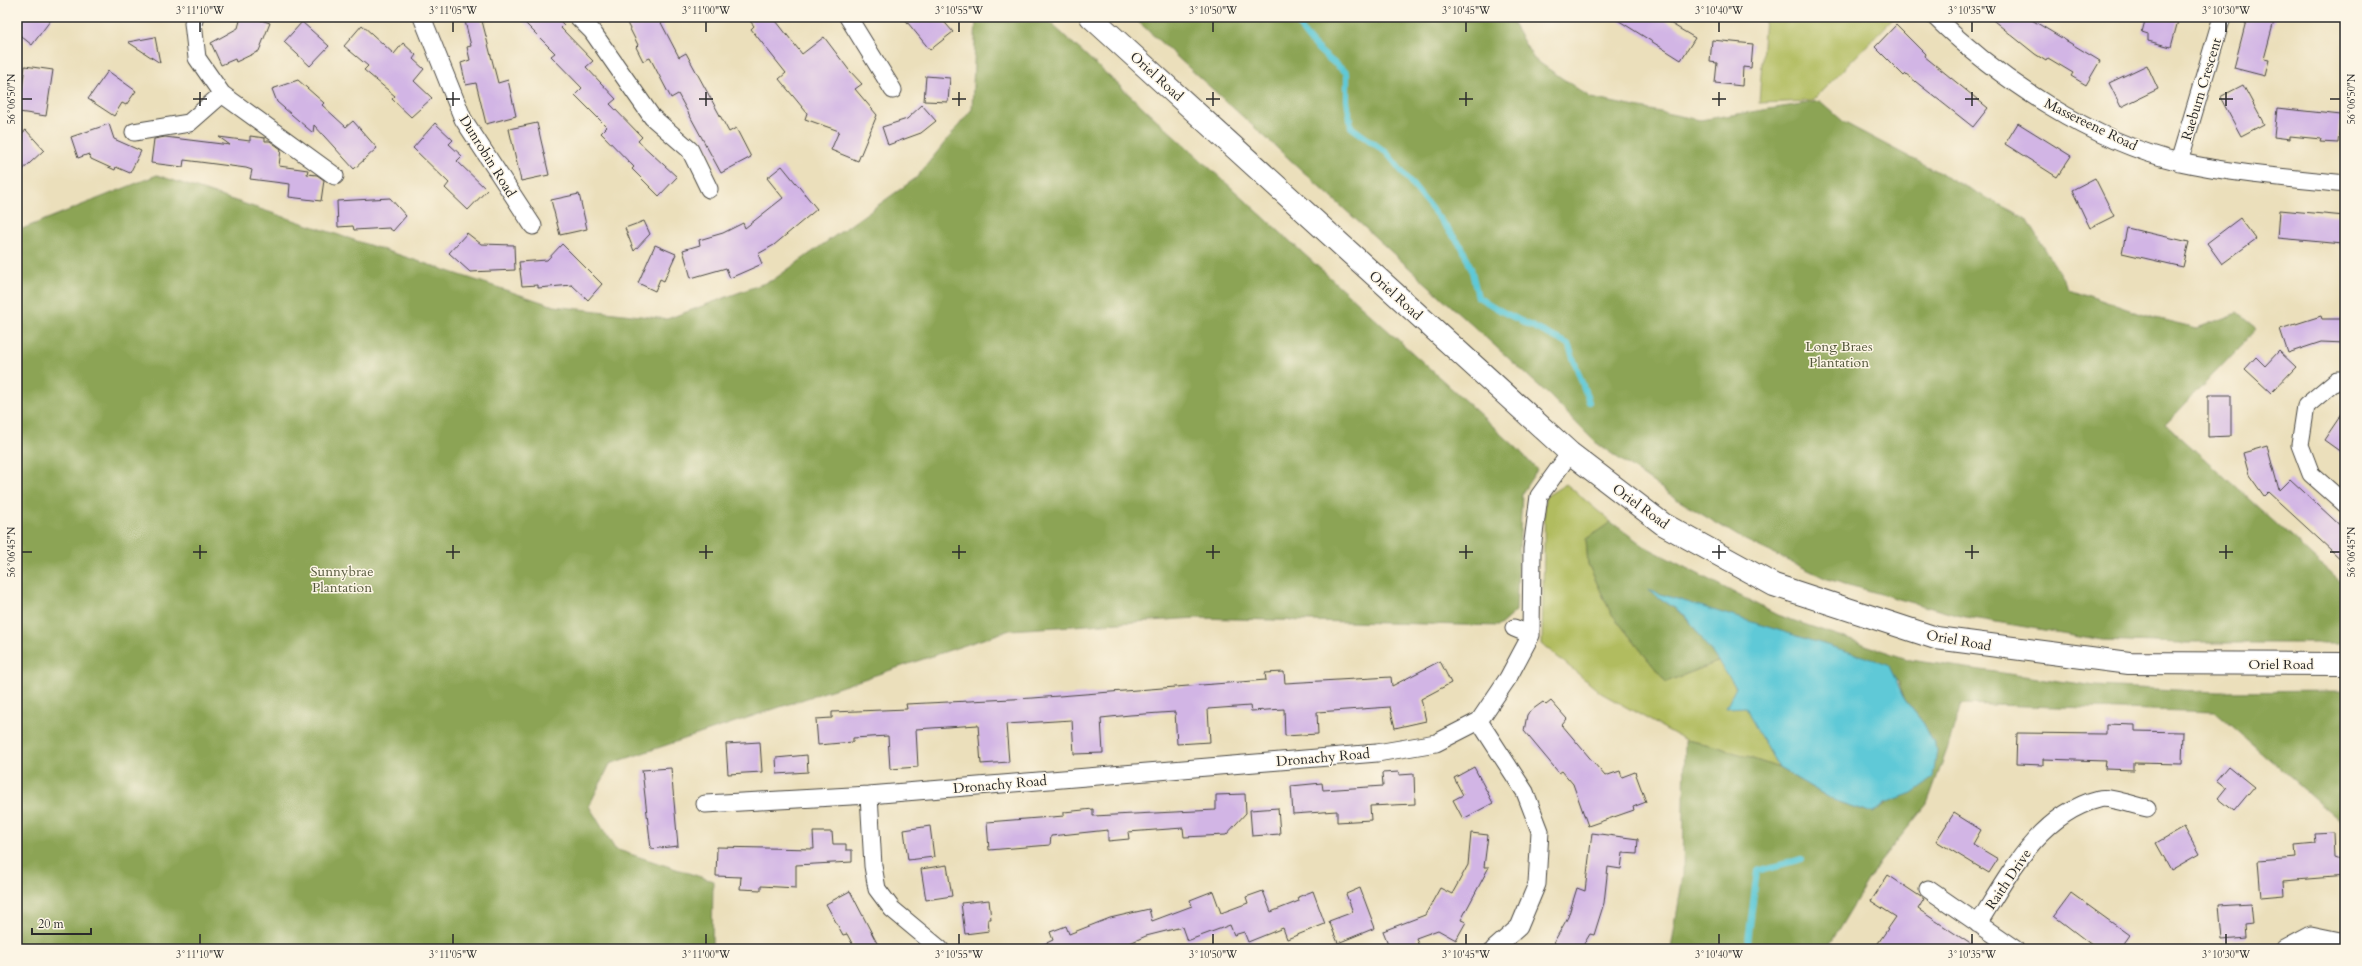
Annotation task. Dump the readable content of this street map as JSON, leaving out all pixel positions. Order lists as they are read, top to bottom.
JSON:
{
  "streets": {
    "main road": ["Oriel Road"],
    "street": [
      "Raeburn Crescent",
      "Massereene Road",
      "Dunrobin Road",
      "Dronachy Road",
      "Raith Drive"
    ]
  },
  "crossings": [
    ["Oriel Road", "Dronachy Road"],
    ["Raeburn Crescent", "Massereene Road"]
  ],
  "parks": ["Long Braes Plantation", "Sunnybrae Plantation"],
  "scale_bar": "20 m",
  "coordinates": [
    "3°11'10\"W",
    "3°11'05\"W",
    "3°11'00\"W",
    "3°10'55\"W",
    "3°10'50\"W",
    "3°10'45\"W",
    "3°10'40\"W",
    "3°10'35\"W",
    "3°10'30\"W",
    "56°06'50\"N",
    "56°06'45\"N"
  ]
}
